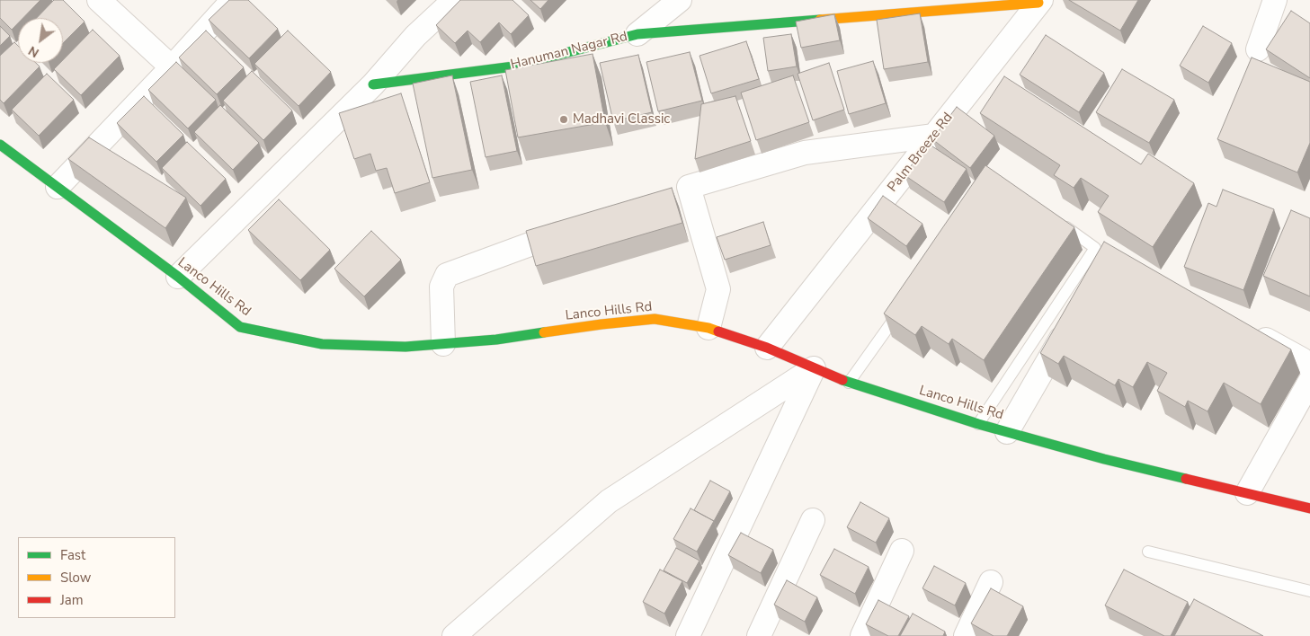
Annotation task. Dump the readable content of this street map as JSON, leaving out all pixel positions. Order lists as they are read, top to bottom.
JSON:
{
  "streets": {
    "street": ["Hanuman Nagar Rd", "Palm Breeze Rd", "Lanco Hills Rd"]
  },
  "crossings": [
    ["Hanuman Nagar Rd", "Palm Breeze Rd"],
    ["Palm Breeze Rd", "Lanco Hills Rd"]
  ],
  "places": ["Madhavi Classic"],
  "legend": ["Fast", "Slow", "Jam"],
  "north": "bottom left"
}
